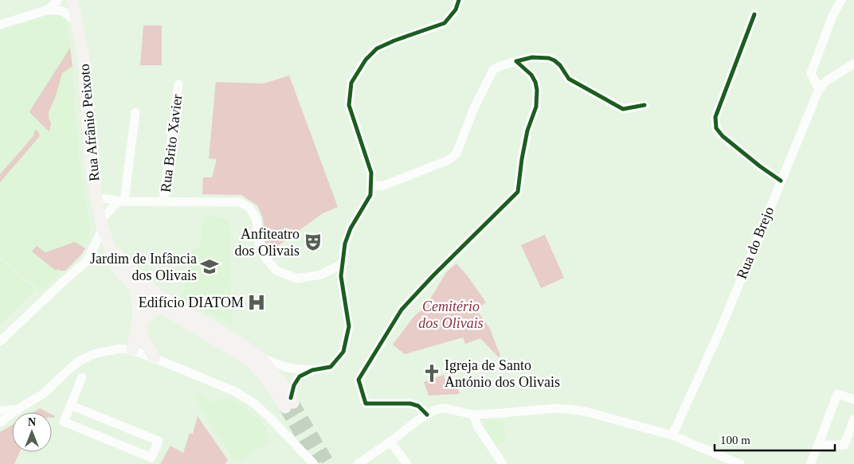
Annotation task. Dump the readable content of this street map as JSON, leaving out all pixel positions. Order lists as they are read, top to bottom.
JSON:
{
  "streets": {
    "main road": ["Rua Afrânio Peixoto"],
    "street": ["Rua Brito Xavier", "Rua do Brejo"]
  },
  "parks": ["Cemitério dos Olivais"],
  "places": {
    "theatre": ["Anfiteatro dos Olivais"],
    "school or university": ["Jardim de Infância dos Olivais"],
    "hospital": ["Edifício DIATOM"],
    "church": ["Igreja de Santo António dos Olivais"]
  },
  "scale_bar": "100 m",
  "north": "top"
}
